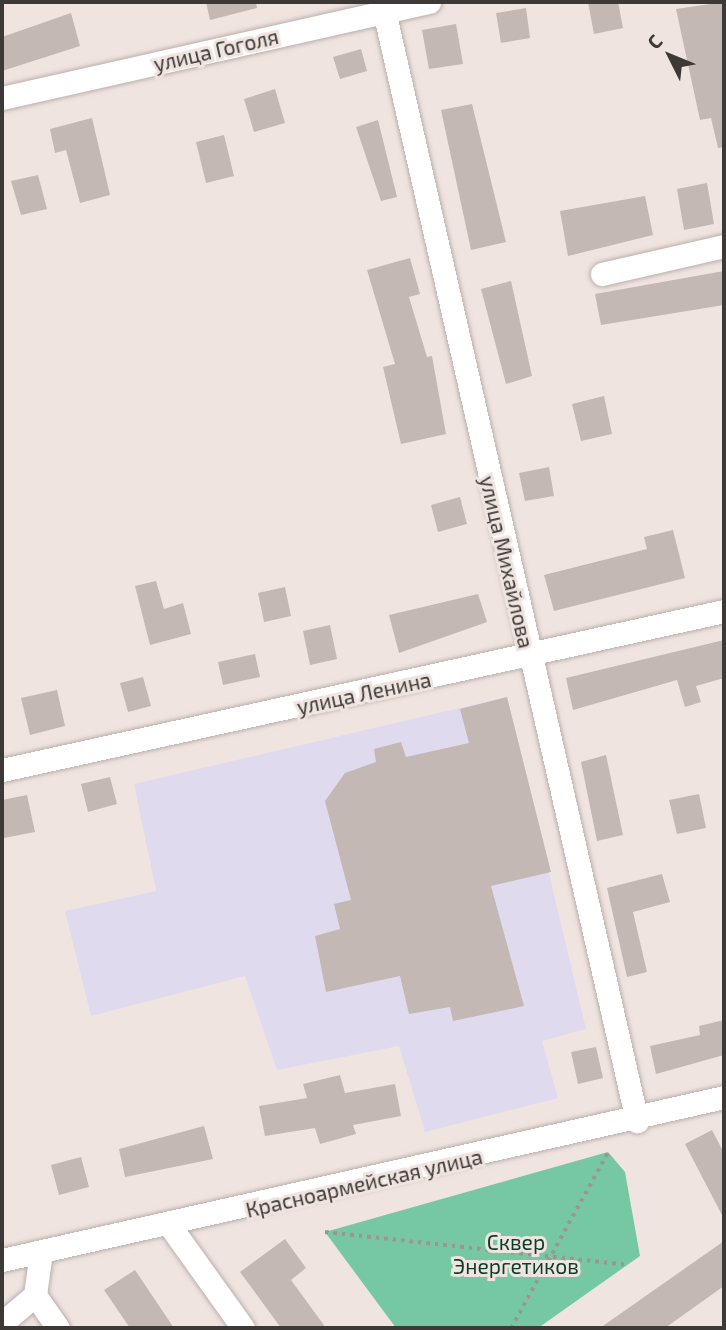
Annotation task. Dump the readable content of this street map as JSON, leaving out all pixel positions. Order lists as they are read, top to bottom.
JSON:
{
  "streets": {
    "street": [
      "улица Гоголя",
      "улица Михайлова",
      "улица Ленина",
      "Красноармейская улица"
    ]
  },
  "crossings": [
    ["улица Гоголя", "улица Михайлова"],
    ["улица Михайлова", "улица Ленина"],
    ["улица Михайлова", "Красноармейская улица"]
  ],
  "parks": ["Сквер Энергетиков"],
  "north": "top left"
}
